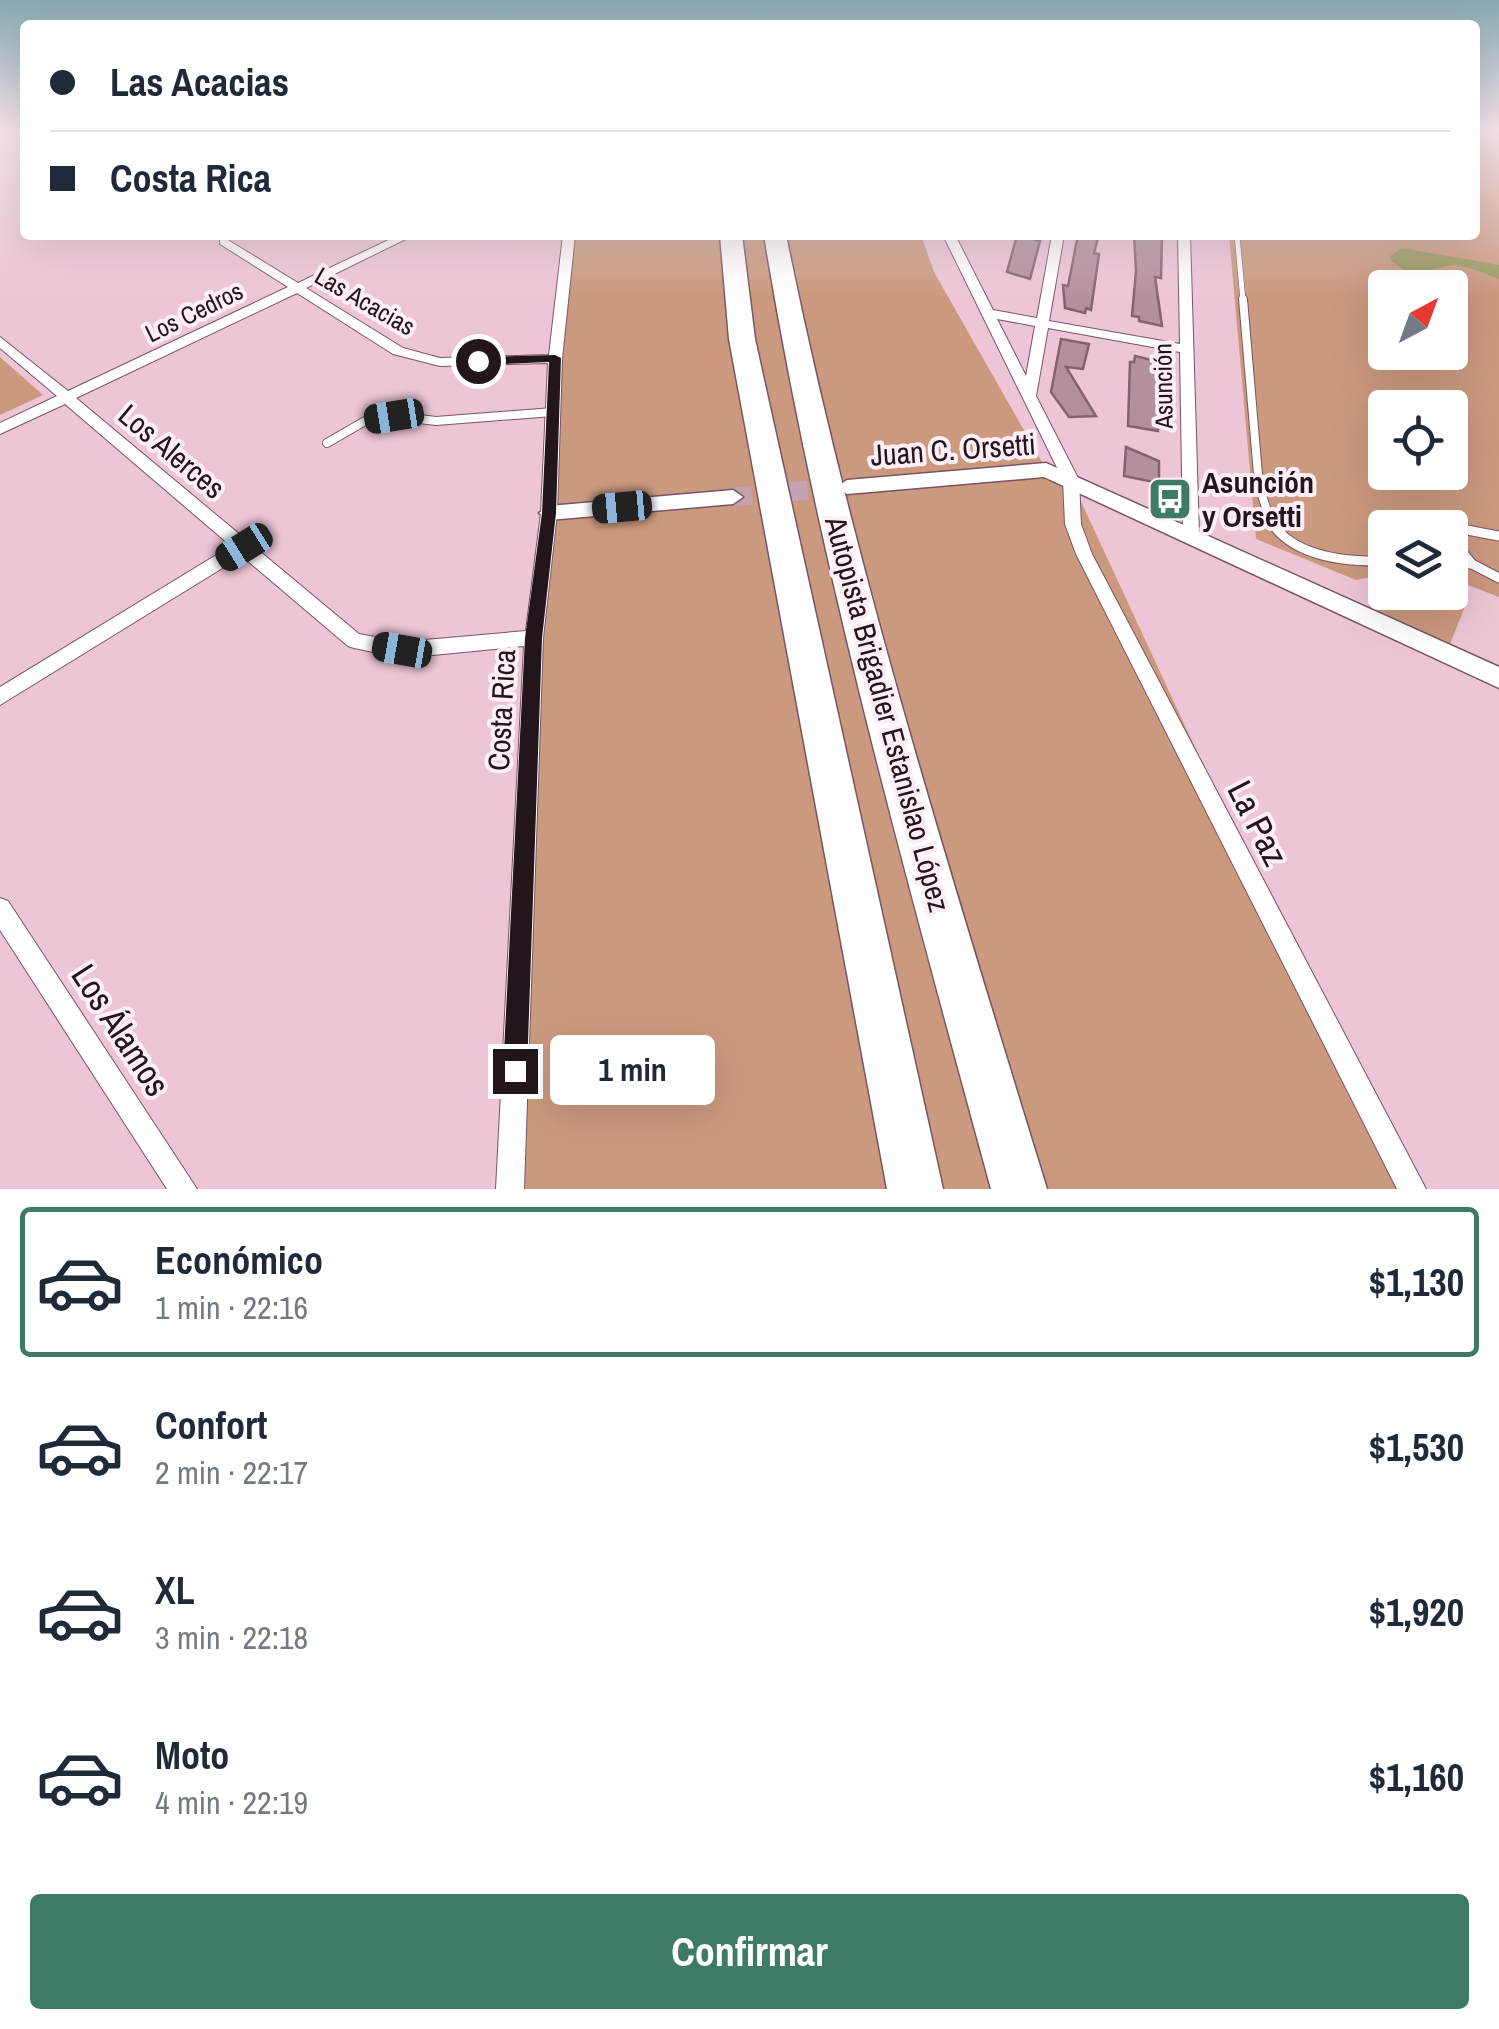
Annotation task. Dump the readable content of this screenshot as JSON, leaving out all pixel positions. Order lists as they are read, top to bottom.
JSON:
{
  "streets": {
    "highway": ["Autopista Brigadier Estanislao López"],
    "street": [
      "Las Acacias",
      "Los Cedros",
      "Asunción",
      "Juan C. Orsetti",
      "Los Alerces",
      "Costa Rica",
      "La Paz",
      "Los Álamos"
    ]
  },
  "crossings": [
    ["Las Acacias", "Los Cedros"],
    ["Las Acacias", "Costa Rica"],
    ["Los Cedros", "Los Alerces"],
    ["Asunción", "Juan C. Orsetti"],
    ["Juan C. Orsetti", "La Paz"],
    ["Los Alerces", "Costa Rica"]
  ],
  "places": {
    "bus stop": ["Asunción y Orsetti"]
  },
  "north": "top right",
  "page": {
    "banner": ["Las Acacias", "Costa Rica"],
    "bubble": "1 min",
    "list": [
      {
        "name": "Económico",
        "note": "1 min · 22:16",
        "value": "$1,130"
      },
      {
        "name": "Confort",
        "note": "2 min · 22:17",
        "value": "$1,530"
      },
      {
        "name": "XL",
        "note": "3 min · 22:18",
        "value": "$1,920"
      },
      {
        "name": "Moto",
        "note": "4 min · 22:19",
        "value": "$1,160"
      }
    ],
    "buttons": "Confirmar"
  }
}
